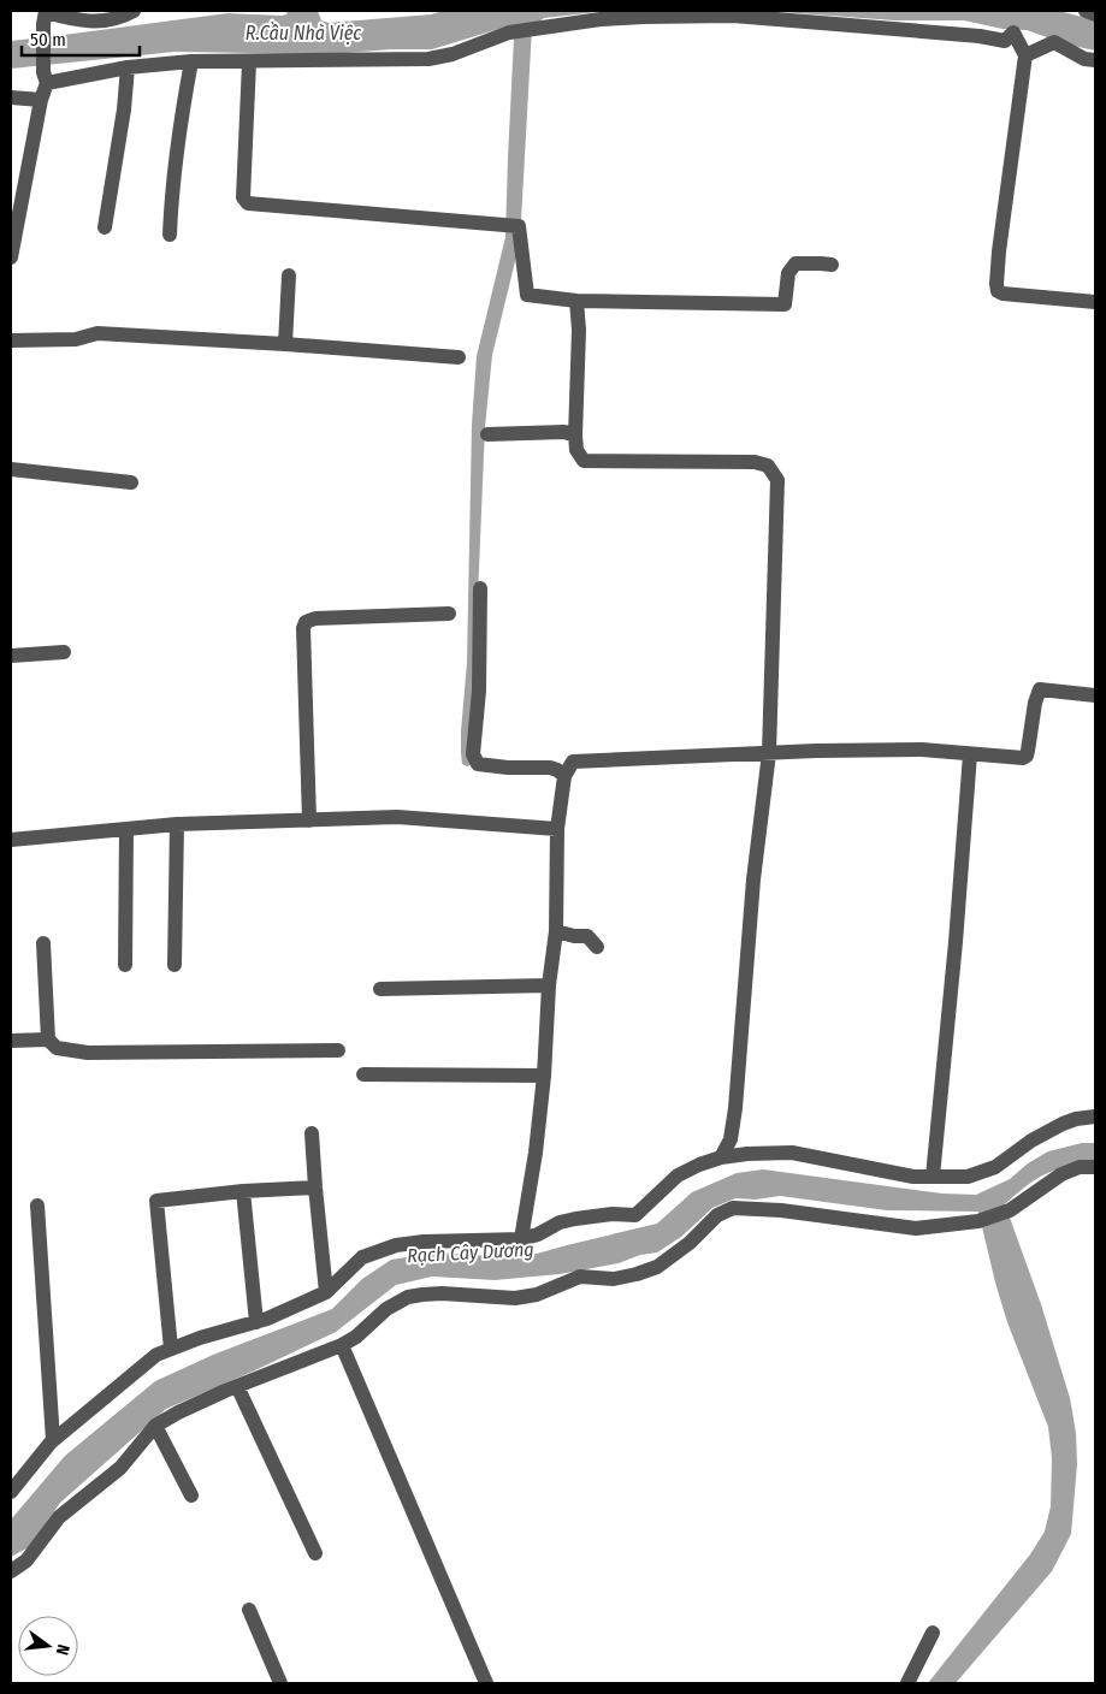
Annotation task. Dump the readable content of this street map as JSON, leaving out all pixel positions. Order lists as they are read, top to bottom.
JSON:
{
  "water": ["R.Cầu Nhà Việc", "Rạch Cây Dương"],
  "scale_bar": "50 m",
  "north": "right"
}
